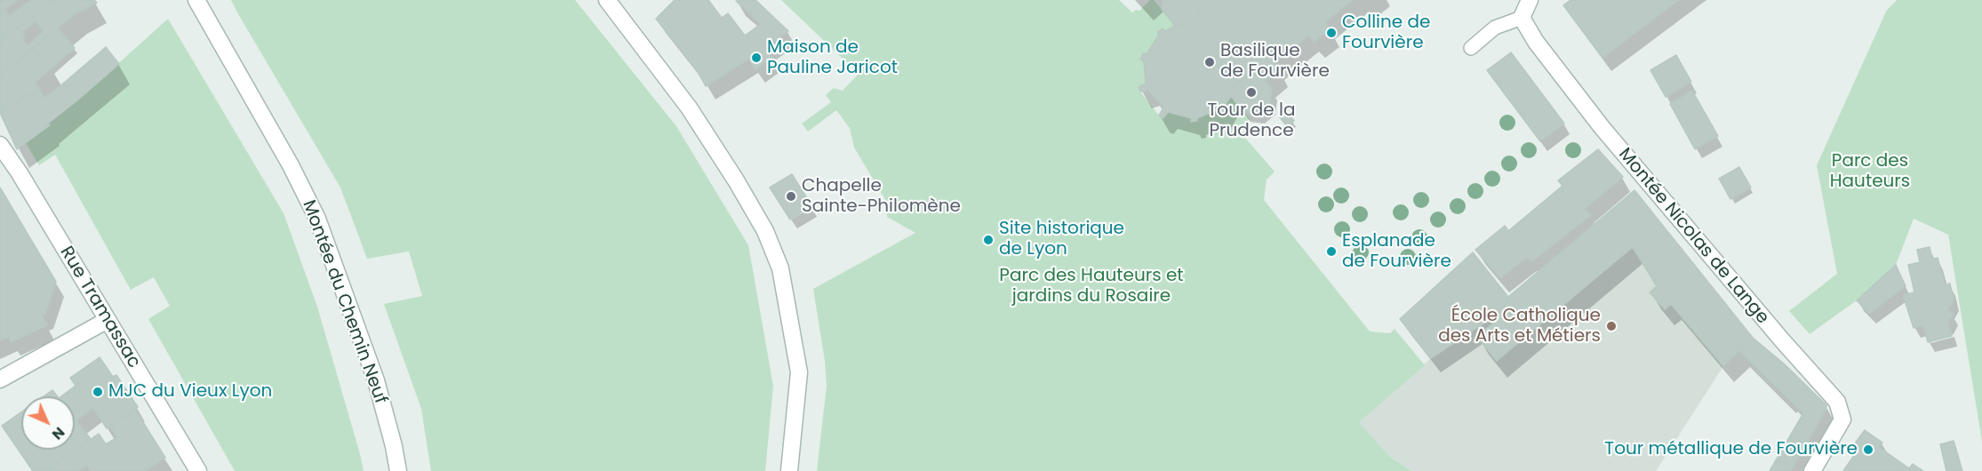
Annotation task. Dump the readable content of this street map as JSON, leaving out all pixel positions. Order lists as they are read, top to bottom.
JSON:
{
  "streets": {
    "street": ["Montée Nicolas de Lange", "Montée du Chemin Neuf", "Rue Tramassac"]
  },
  "parks": ["Parc des Hauteurs", "Parc des Hauteurs et jardins du Rosaire"],
  "places": [
    "Colline de Fourvière",
    "Maison de Pauline Jaricot",
    "Basilique de Fourvière",
    "Tour de la Prudence",
    "Chapelle Sainte-Philomène",
    "Site historique de Lyon",
    "Esplanade de Fourvière",
    "École Catholique des Arts et Métiers",
    "MJC du Vieux Lyon",
    "Tour métallique de Fourvière"
  ],
  "north": "bottom right"
}
